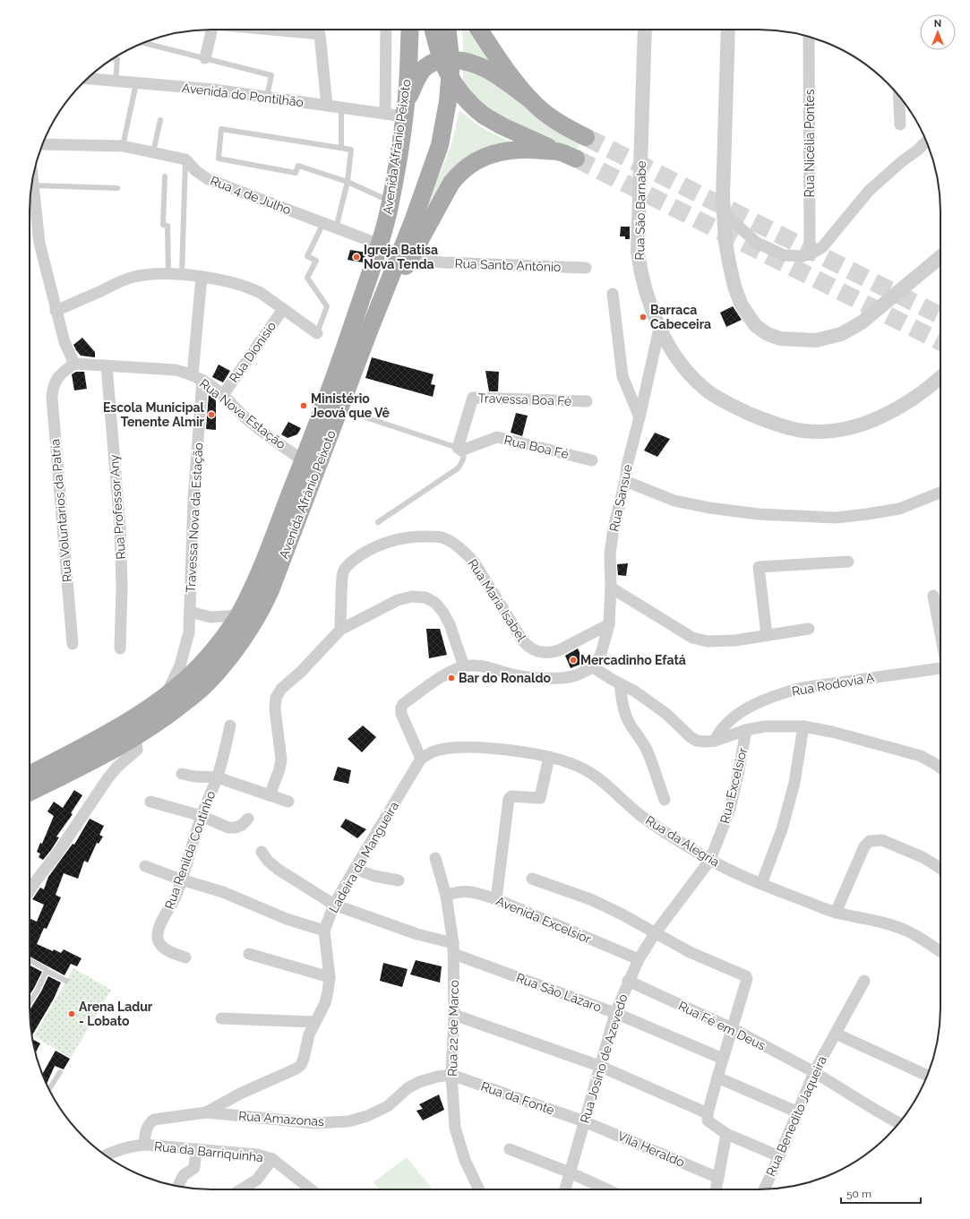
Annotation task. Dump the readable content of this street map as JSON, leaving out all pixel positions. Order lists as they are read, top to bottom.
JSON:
{
  "streets": {
    "main road": ["Avenida Afrânio Peixoto"],
    "street": [
      "Avenida do Pontilhão",
      "Rua Nicélia Pontes",
      "Rua 4 de Julho",
      "Rua São Barnabe",
      "Rua Santo Antônio",
      "Rua Dionisio",
      "Travessa Boa Fé",
      "Rua Nova Estação",
      "Rua Boa Fé",
      "Rua Sansue",
      "Rua Professor Any",
      "Rua Voluntarios da Patría",
      "Travessa Nova da Estação",
      "Rua Maria Isabel",
      "Rua Rodovia A",
      "Rua Excelsior",
      "Rua da Alegria",
      "Rua Renilda Coutinho",
      "Ladeira da Mangueira",
      "Avenida Excelsior",
      "Rua São Lázaro",
      "Rua Fé em Deus",
      "Rua 22 de Marco",
      "Rua Josino de Azevedo",
      "Rua da Fonte",
      "Rua Benedito Jaqueira",
      "Rua Amazonas",
      "Vila Heraldo",
      "Rua da Barriquinha"
    ]
  },
  "crossings": [
    ["Avenida do Pontilhão", "Avenida Afrânio Peixoto"],
    ["Avenida Afrânio Peixoto", "Rua 4 de Julho"],
    ["Avenida Afrânio Peixoto", "Rua Nova Estação"],
    ["Avenida Afrânio Peixoto", "Travessa Nova da Estação"],
    ["Rua São Barnabe", "Rua Sansue"],
    ["Rua Dionisio", "Rua Nova Estação"],
    ["Travessa Boa Fé", "Rua Boa Fé"],
    ["Rua Nova Estação", "Rua Professor Any"],
    ["Rua Nova Estação", "Rua Voluntarios da Patría"],
    ["Rua Nova Estação", "Travessa Nova da Estação"],
    ["Rua Sansue", "Rua Maria Isabel"],
    ["Rua Excelsior", "Rua da Alegria"],
    ["Rua Excelsior", "Rua Josino de Azevedo"],
    ["Rua da Alegria", "Ladeira da Mangueira"],
    ["Rua da Alegria", "Rua Josino de Azevedo"],
    ["Ladeira da Mangueira", "Rua São Lázaro"],
    ["Ladeira da Mangueira", "Rua Amazonas"],
    ["Avenida Excelsior", "Rua 22 de Marco"],
    ["Avenida Excelsior", "Rua Josino de Azevedo"],
    ["Rua São Lázaro", "Rua 22 de Marco"],
    ["Rua São Lázaro", "Rua Josino de Azevedo"],
    ["Rua Fé em Deus", "Rua Josino de Azevedo"],
    ["Rua Fé em Deus", "Rua Benedito Jaqueira"],
    ["Rua 22 de Marco", "Rua da Fonte"],
    ["Rua 22 de Marco", "Rua Amazonas"],
    ["Rua Josino de Azevedo", "Rua da Fonte"],
    ["Rua Josino de Azevedo", "Vila Heraldo"],
    ["Rua da Fonte", "Rua Amazonas"],
    ["Rua da Fonte", "Vila Heraldo"]
  ],
  "places": [
    "Igreja Batisa Nova Tenda",
    "Barraca Cabeceira",
    "Ministério Jeová que Vê",
    "Escola Municipal Tenente Almir",
    "Mercadinho Efatá",
    "Bar do Ronaldo",
    "Arena Ladur - Lobato"
  ],
  "scale_bar": "50 m",
  "north": "top"
}
